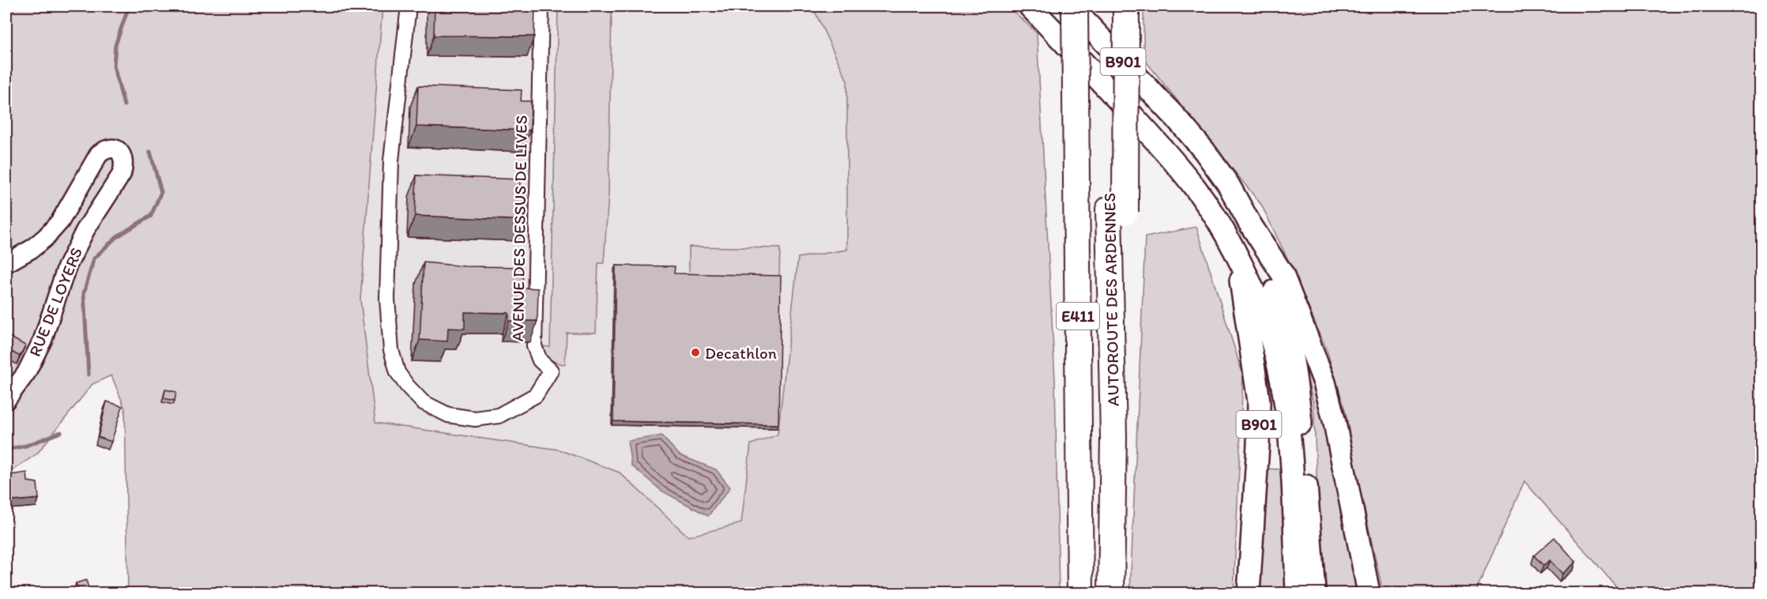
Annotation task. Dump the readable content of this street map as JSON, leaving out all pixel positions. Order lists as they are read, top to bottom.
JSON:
{
  "streets": {
    "highway": ["B901", "AUTOROUTE DES ARDENNES", "E411"],
    "street": ["AVENUE DES DESSUS DE LIVES", "RUE DE LOYERS"]
  },
  "crossings": [
    ["B901", "AUTOROUTE DES ARDENNES"]
  ],
  "places": ["Decathlon"]
}
